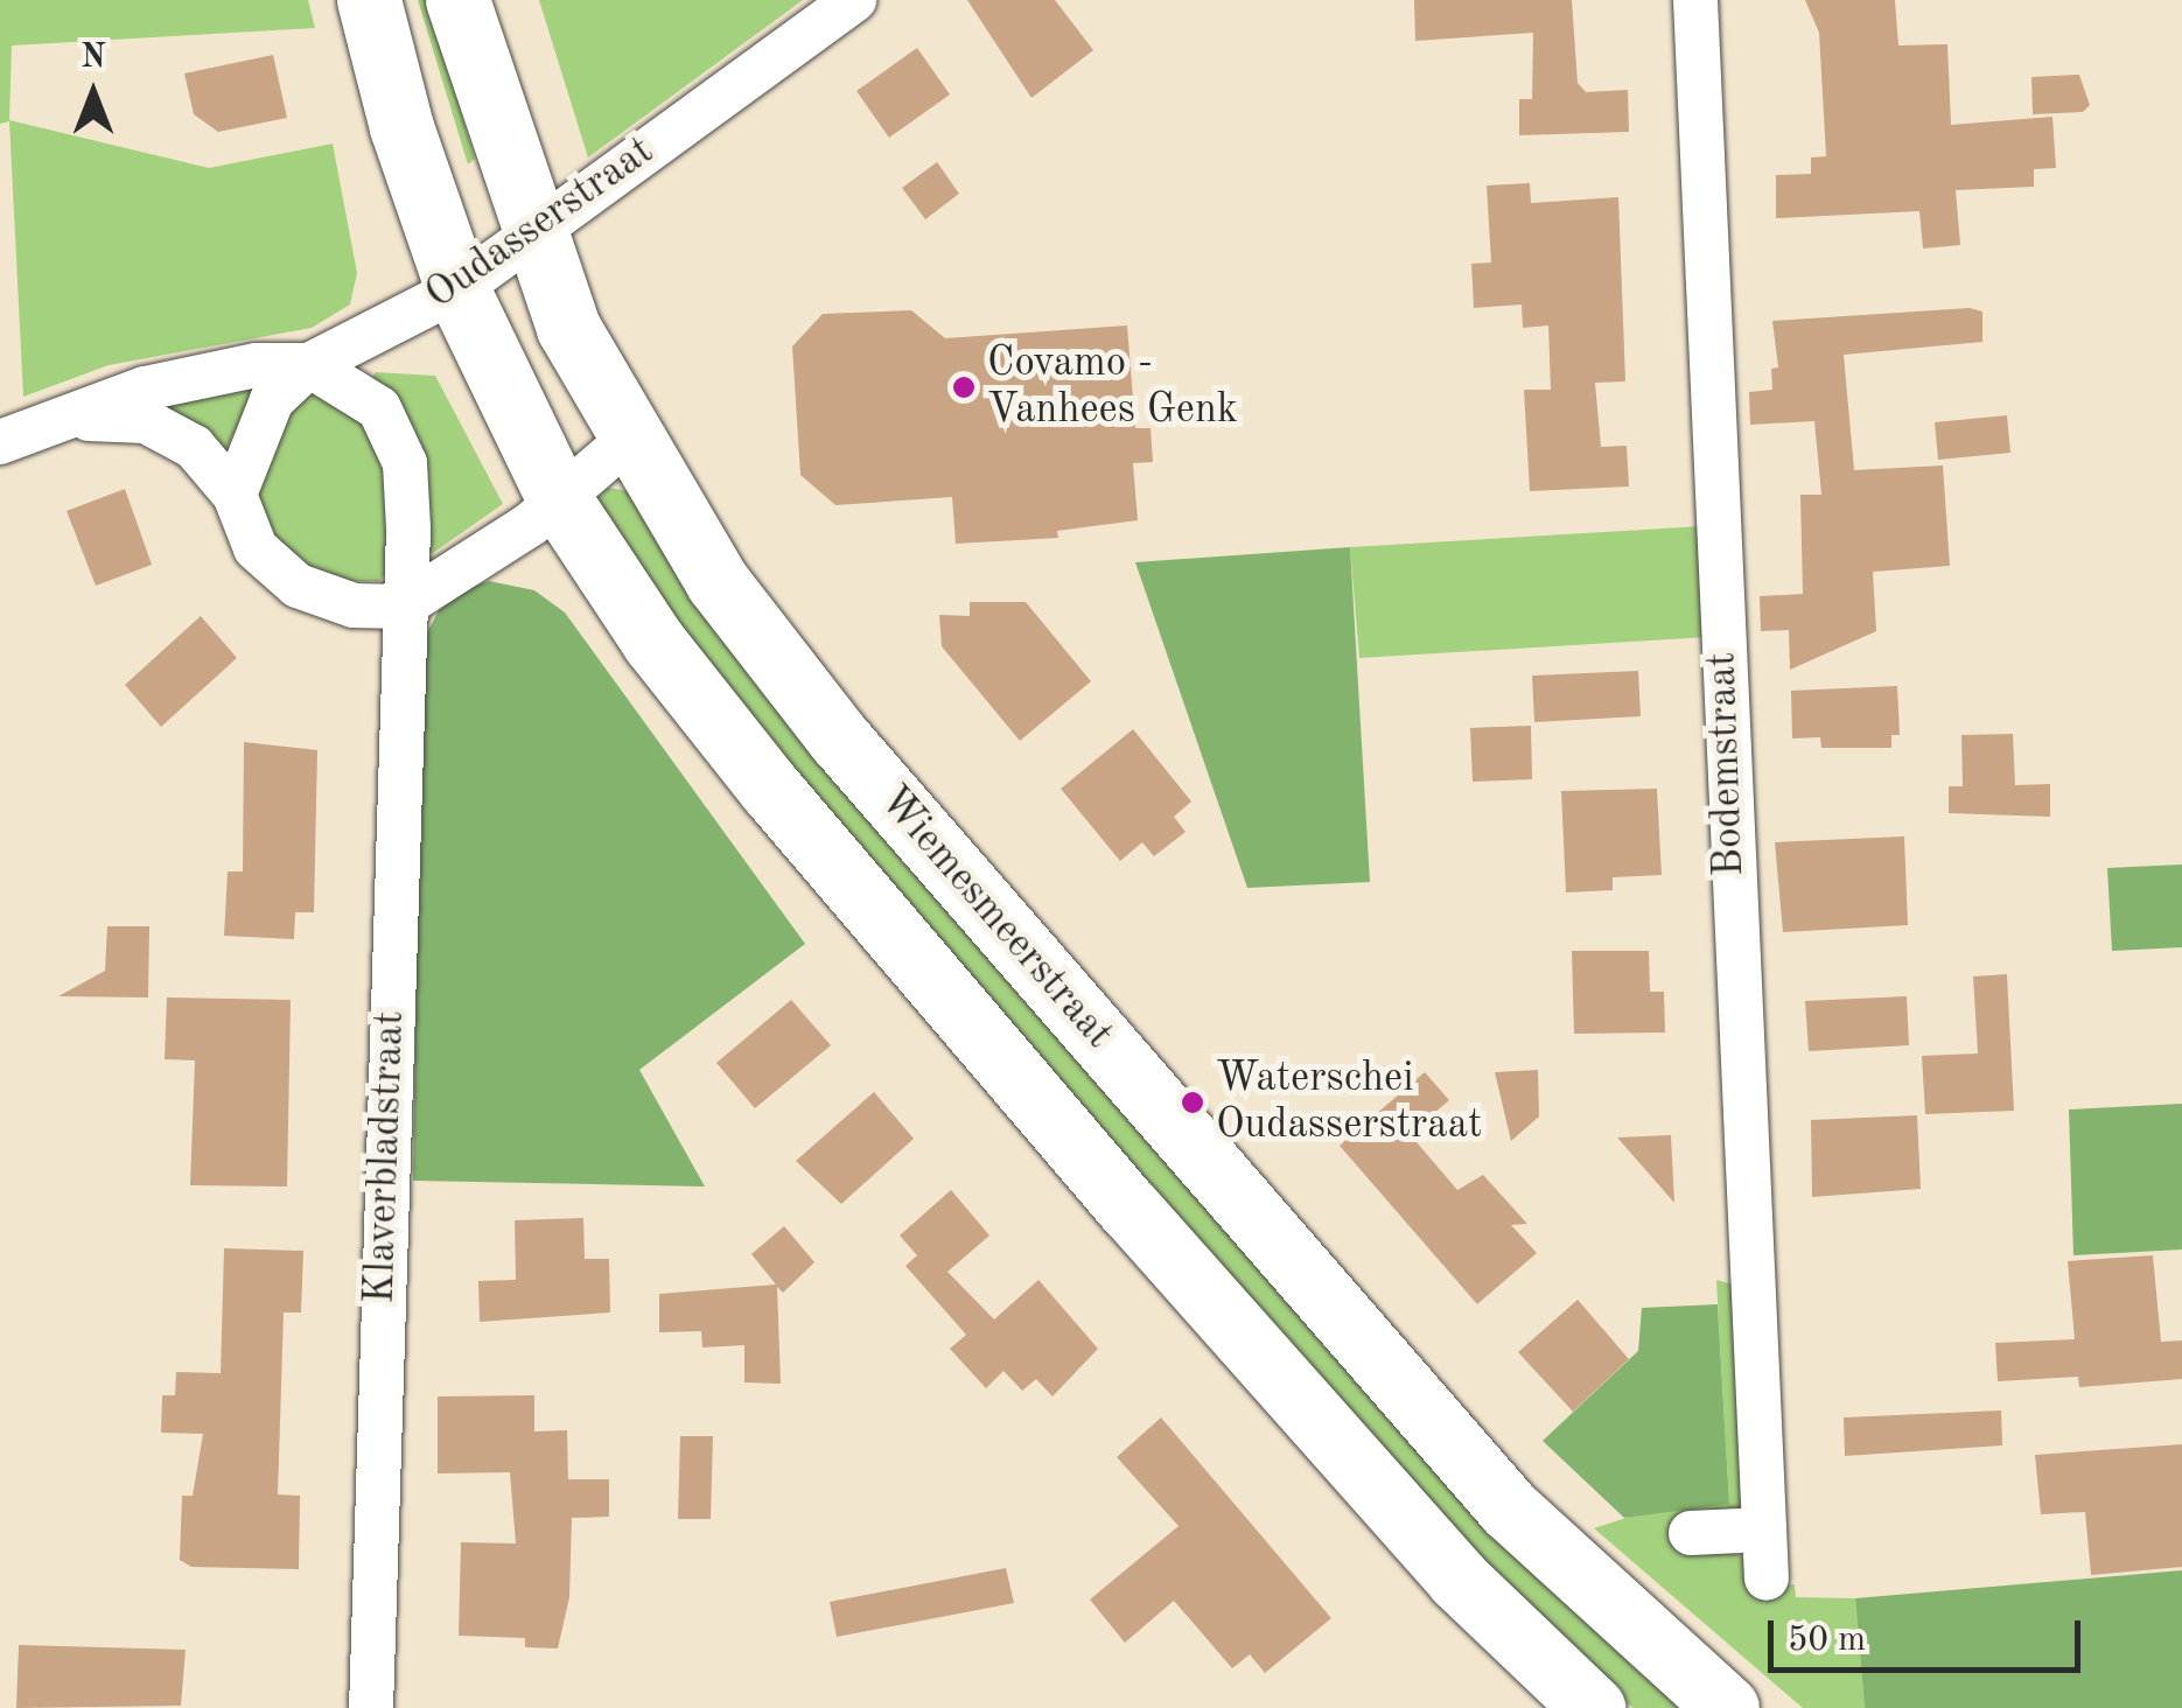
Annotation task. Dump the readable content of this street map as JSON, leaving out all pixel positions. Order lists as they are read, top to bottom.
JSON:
{
  "streets": {
    "main road": ["Wiemesmeerstraat"],
    "street": ["Oudasserstraat", "Bodemstraat", "Klaverbladstraat"]
  },
  "crossings": [
    ["Oudasserstraat", "Wiemesmeerstraat"],
    ["Oudasserstraat", "Klaverbladstraat"]
  ],
  "places": ["Covamo - Vanhees Genk", "Waterschei Oudasserstraat"],
  "scale_bar": "50 m",
  "north": "top"
}
